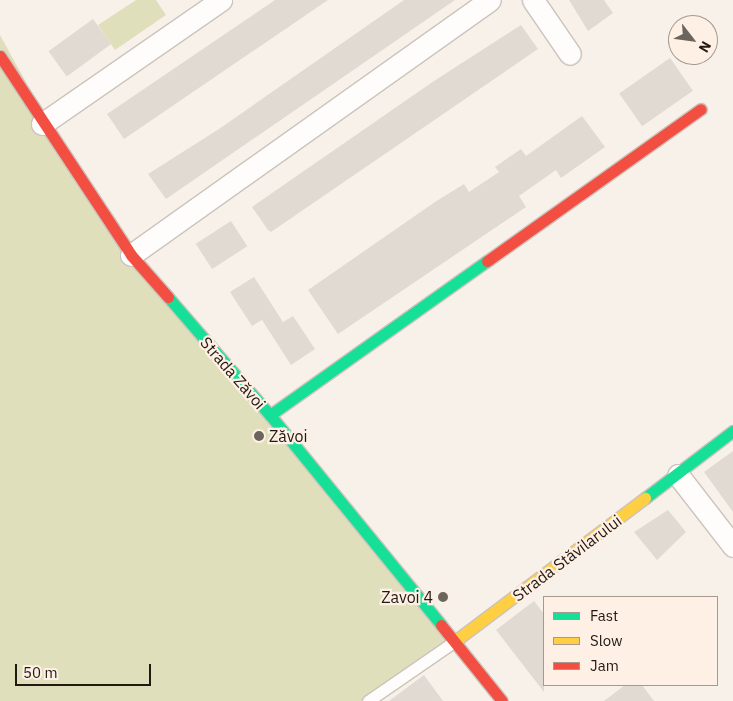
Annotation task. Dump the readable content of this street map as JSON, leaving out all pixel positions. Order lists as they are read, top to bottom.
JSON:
{
  "streets": {
    "street": ["Strada Zăvoi", "Strada Stăvilarului"]
  },
  "crossings": [
    ["Strada Zăvoi", "Strada Stăvilarului"]
  ],
  "places": ["Zăvoi", "Zavoi 4"],
  "legend": ["Fast", "Slow", "Jam"],
  "scale_bar": "50 m",
  "north": "bottom right"
}
